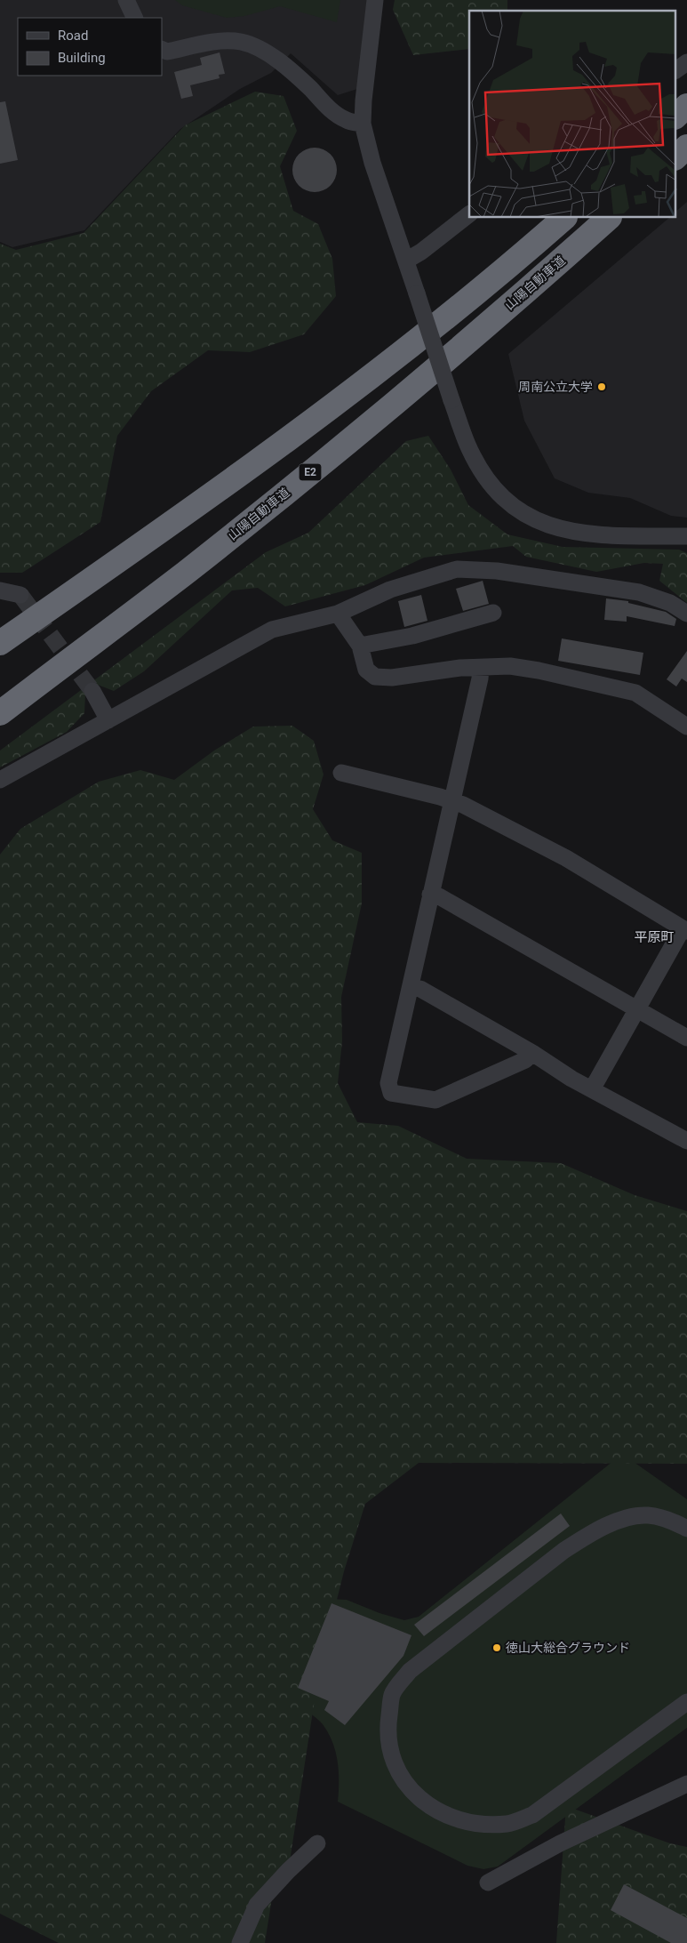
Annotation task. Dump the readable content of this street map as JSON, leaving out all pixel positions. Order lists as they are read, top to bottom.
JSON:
{
  "streets": {
    "highway": ["山陽自動車道", "E2"]
  },
  "districts": ["平原町"],
  "places": ["周南公立大学", "徳山大総合グラウンド"],
  "legend": ["Road", "Building"]
}
